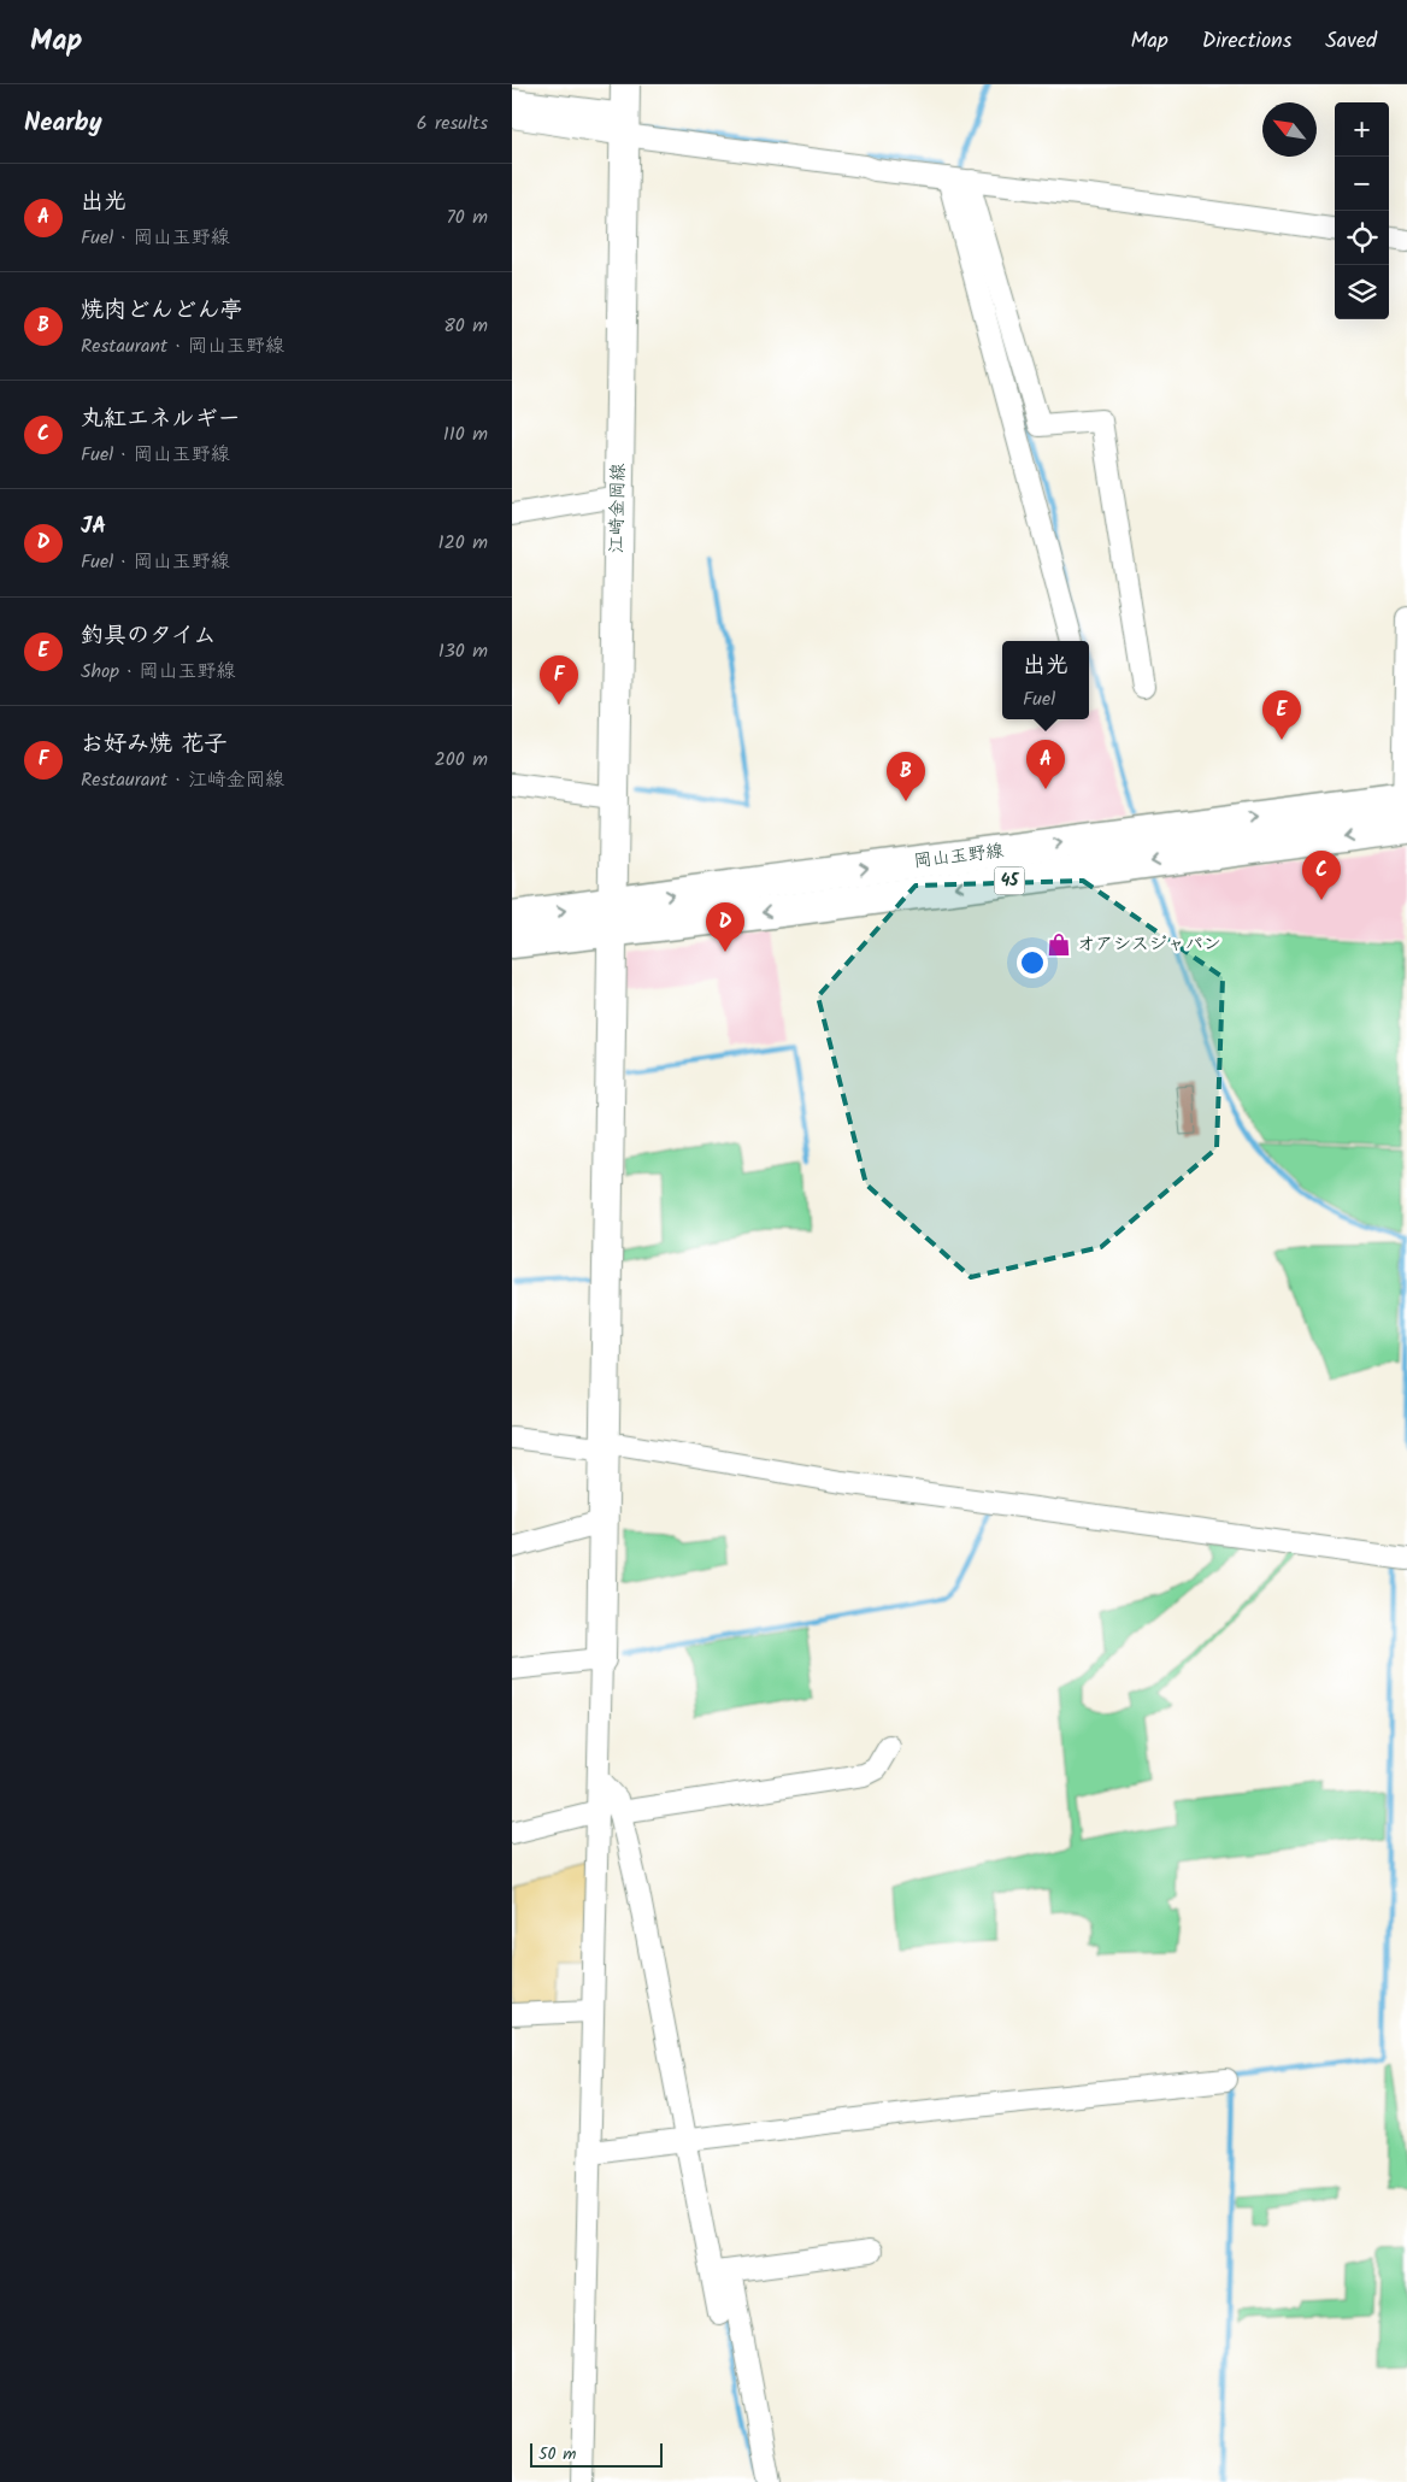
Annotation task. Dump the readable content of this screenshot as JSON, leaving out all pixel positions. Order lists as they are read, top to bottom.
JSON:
{
  "streets": {
    "main road": ["江崎金岡線", "岡山玉野線", "45"]
  },
  "crossings": [
    ["江崎金岡線", "岡山玉野線"]
  ],
  "places": {
    "shop": ["オアシスジャパン"]
  },
  "scale_bar": "50 m",
  "north": "top left",
  "page": {
    "header": "Map",
    "nav": ["Map", "Directions", "Saved"],
    "heading": ["Nearby", "6 results"],
    "map_buttons": ["+", "−"],
    "list": [
      {
        "mark": "A",
        "name": "出光",
        "note": "Fuel · 岡山玉野線",
        "value": "70 m"
      },
      {
        "mark": "B",
        "name": "焼肉どんどん亭",
        "note": "Restaurant · 岡山玉野線",
        "value": "80 m"
      },
      {
        "mark": "C",
        "name": "丸紅エネルギー",
        "note": "Fuel · 岡山玉野線",
        "value": "110 m"
      },
      {
        "mark": "D",
        "name": "JA",
        "note": "Fuel · 岡山玉野線",
        "value": "120 m"
      },
      {
        "mark": "E",
        "name": "釣具のタイム",
        "note": "Shop · 岡山玉野線",
        "value": "130 m"
      },
      {
        "mark": "F",
        "name": "お好み焼 花子",
        "note": "Restaurant · 江崎金岡線",
        "value": "200 m"
      }
    ],
    "popup": ["出光", "Fuel"],
    "pins": [
      "F",
      "E",
      "A",
      "B",
      "C",
      "D"
    ],
    "scale": "50 m"
  }
}
